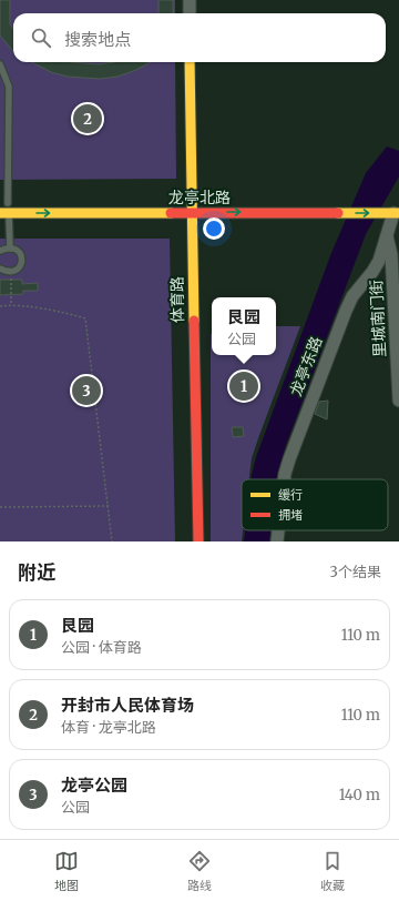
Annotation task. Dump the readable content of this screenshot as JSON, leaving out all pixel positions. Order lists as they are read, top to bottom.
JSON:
{
  "streets": {
    "street": [
      "龙亭北路",
      "体育路",
      "里城南门街",
      "龙亭东路"
    ]
  },
  "crossings": [
    ["龙亭北路", "体育路"],
    ["龙亭北路", "龙亭东路"],
    ["里城南门街", "龙亭东路"]
  ],
  "one_way": ["龙亭北路"],
  "legend": ["缓行", "拥堵"],
  "page": {
    "search": "搜索地点",
    "pins": ["2", "1", "3"],
    "popup": ["艮园", "公园"],
    "heading": ["附近", "3个结果"],
    "list": [
      {
        "mark": "1",
        "name": "艮园",
        "note": "公园 · 体育路",
        "value": "110 m"
      },
      {
        "mark": "2",
        "name": "开封市人民体育场",
        "note": "体育 · 龙亭北路",
        "value": "110 m"
      },
      {
        "mark": "3",
        "name": "龙亭公园",
        "note": "公园",
        "value": "140 m"
      }
    ],
    "nav": ["地图", "路线", "收藏"]
  }
}
